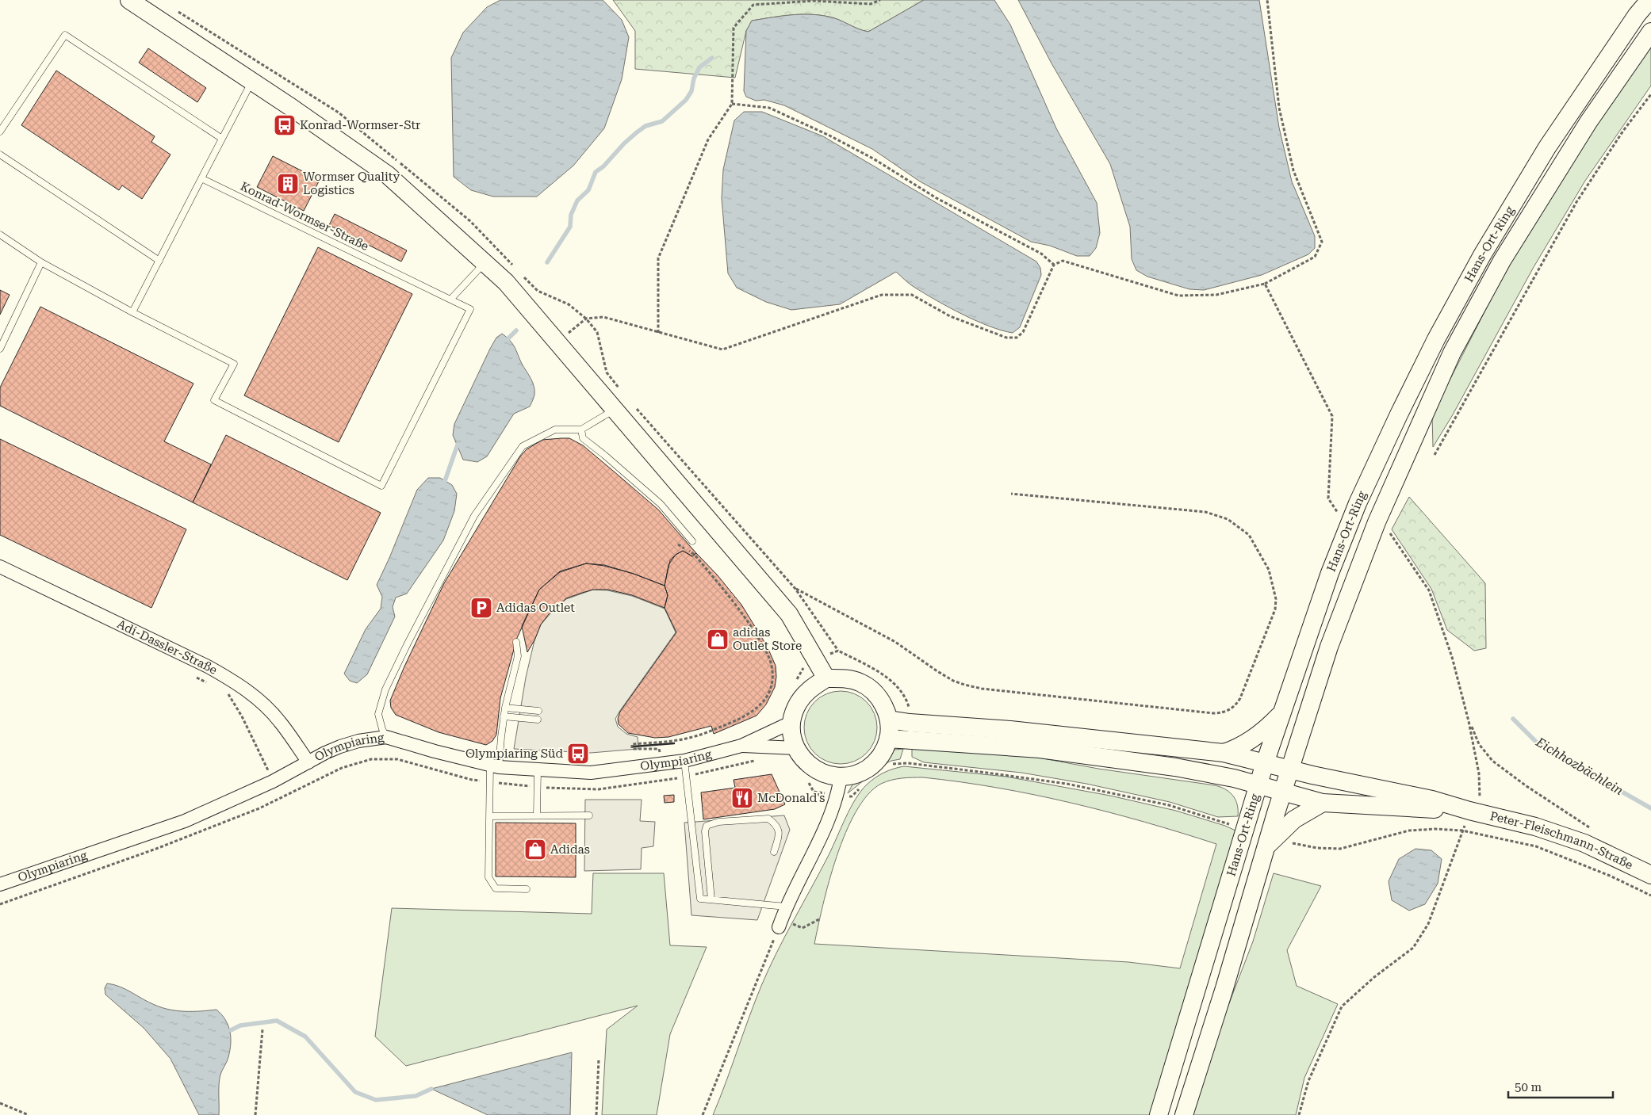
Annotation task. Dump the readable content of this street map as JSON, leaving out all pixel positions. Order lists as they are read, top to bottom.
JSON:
{
  "streets": {
    "street": [
      "Hans-Ort-Ring",
      "Adi-Dassler-Straße",
      "Olympiaring",
      "Peter-Fleischmann-Straße"
    ],
    "lane": ["Konrad-Wormser-Straße"]
  },
  "crossings": [
    ["Hans-Ort-Ring", "Peter-Fleischmann-Straße"],
    ["Adi-Dassler-Straße", "Olympiaring"],
    ["Olympiaring", "Peter-Fleischmann-Straße"]
  ],
  "water": ["Eichhozbächlein"],
  "places": {
    "bus stop": ["Konrad-Wormser-Str", "Olympiaring Süd"],
    "building": ["Wormser Quality Logistics"],
    "parking": ["Adidas Outlet"],
    "shop": ["adidas Outlet Store", "Adidas"],
    "restaurant": ["McDonald's"]
  },
  "scale_bar": "50 m"
}
